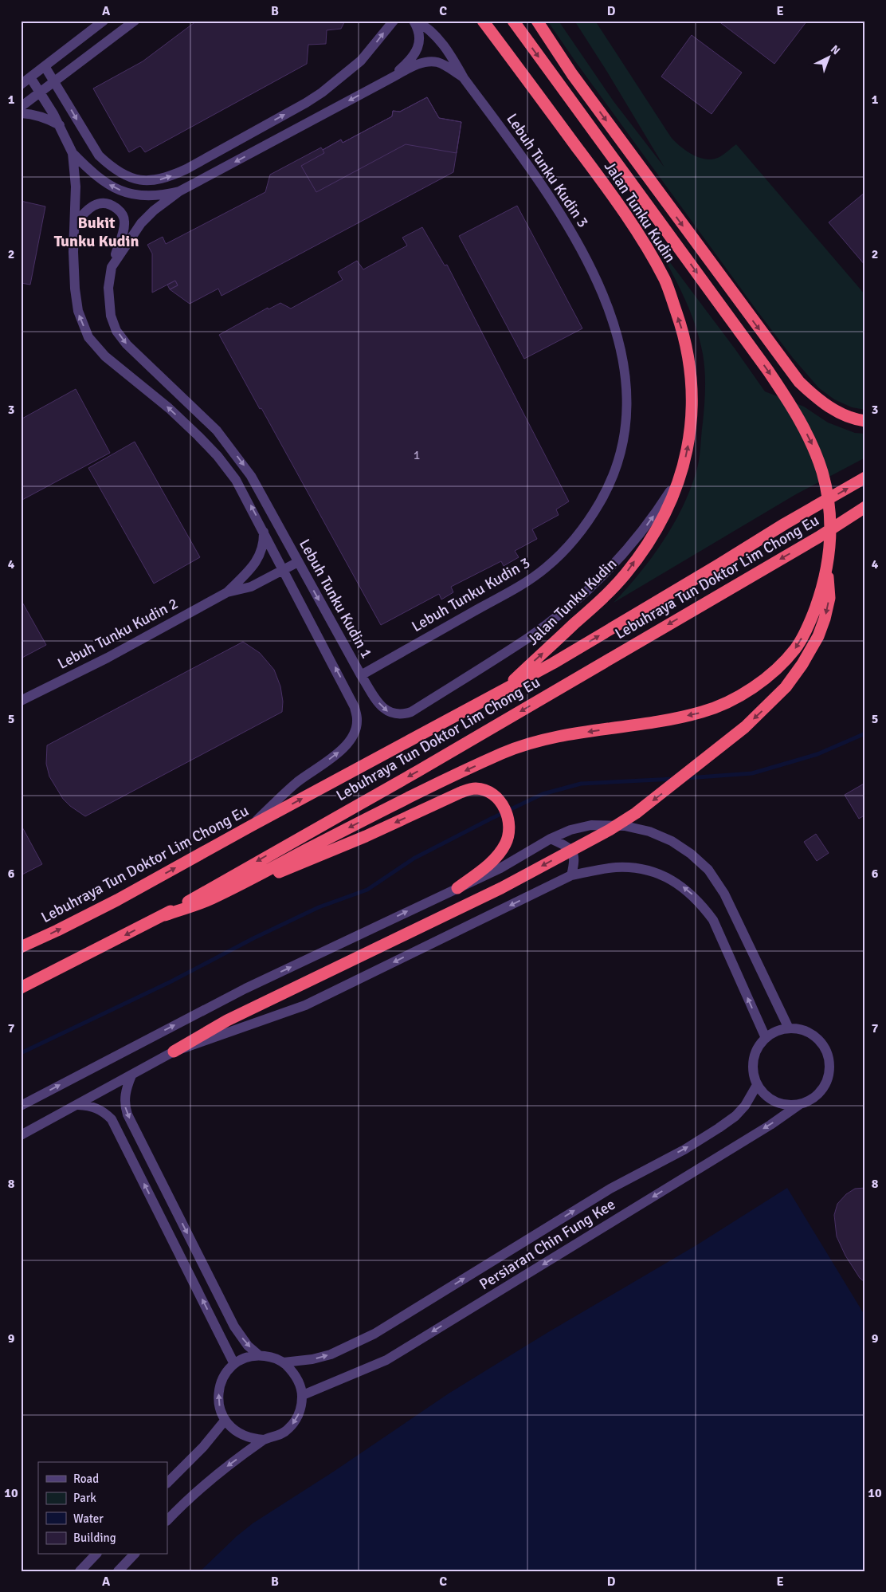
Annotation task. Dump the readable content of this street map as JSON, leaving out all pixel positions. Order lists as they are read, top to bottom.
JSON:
{
  "streets": {
    "highway": ["Jalan Tunku Kudin", "Lebuhraya Tun Doktor Lim Chong Eu"],
    "street": [
      "Lebuh Tunku Kudin 3",
      "Lebuh Tunku Kudin 1",
      "Lebuh Tunku Kudin 2",
      "Persiaran Chin Fung Kee"
    ]
  },
  "crossings": [
    ["Lebuh Tunku Kudin 3", "Lebuh Tunku Kudin 1"],
    ["Jalan Tunku Kudin", "Lebuhraya Tun Doktor Lim Chong Eu"],
    ["Jalan Tunku Kudin", "Lebuh Tunku Kudin 1"],
    ["Lebuhraya Tun Doktor Lim Chong Eu", "Lebuh Tunku Kudin 1"],
    ["Lebuh Tunku Kudin 1", "Lebuh Tunku Kudin 2"]
  ],
  "districts": ["Bukit Tunku Kudin"],
  "house_numbers": ["1"],
  "legend": [
    "Road",
    "Park",
    "Water",
    "Building"
  ],
  "north": "top right",
  "grid": {
    "columns": [
      "A",
      "B",
      "C",
      "D",
      "E"
    ],
    "rows": [
      "1",
      "2",
      "3",
      "4",
      "5",
      "6",
      "7",
      "8",
      "9",
      "10"
    ]
  }
}
